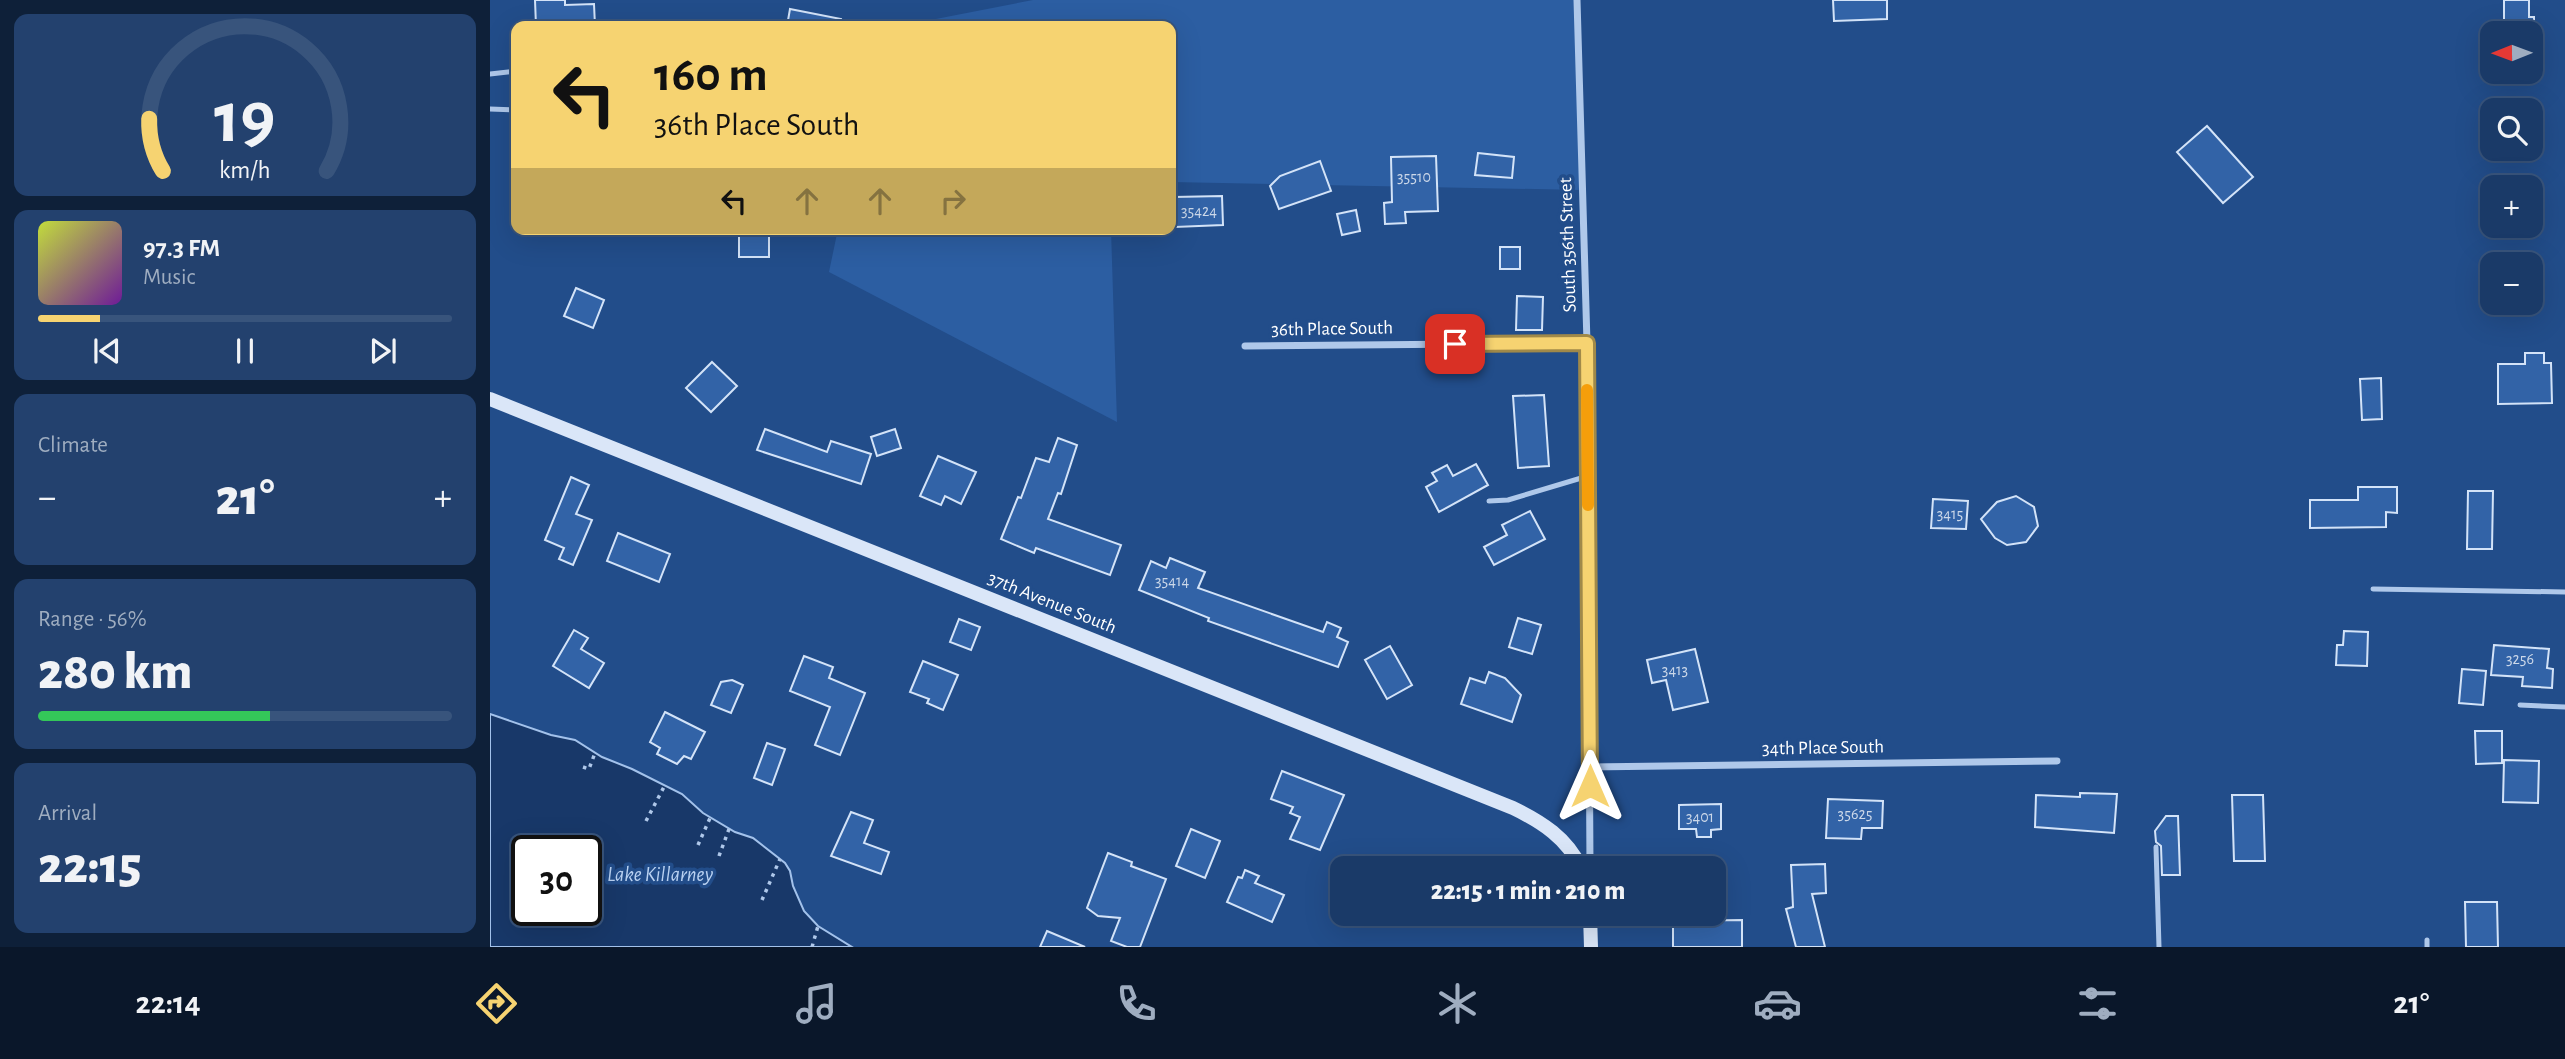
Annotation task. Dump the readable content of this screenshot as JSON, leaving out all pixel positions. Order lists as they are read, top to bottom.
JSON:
{
  "streets": {
    "street": [
      "South 356th Street",
      "36th Place South",
      "37th Avenue South",
      "34th Place South"
    ]
  },
  "crossings": [
    ["South 356th Street", "36th Place South"],
    ["South 356th Street", "34th Place South"]
  ],
  "water": ["Lake Killarney"],
  "house_numbers": [
    "35510",
    "35424",
    "3415",
    "35414",
    "3256",
    "3413",
    "35625",
    "3401"
  ],
  "north": "left",
  "page": {
    "map_buttons": ["+", "−"],
    "turn": ["160 m", "36th Place South"],
    "song": ["97.3 FM", "Music"],
    "tile": [
      "Climate",
      ["Range · 56%", "280 km"],
      ["Arrival", "22:15"]
    ],
    "heat": ["−", "21°", "+"],
    "limit": "30",
    "trip": "22:15 · 1 min · 210 m",
    "tabs": ["22:14", "21°"],
    "gauge": ["19", "km/h"]
  }
}
